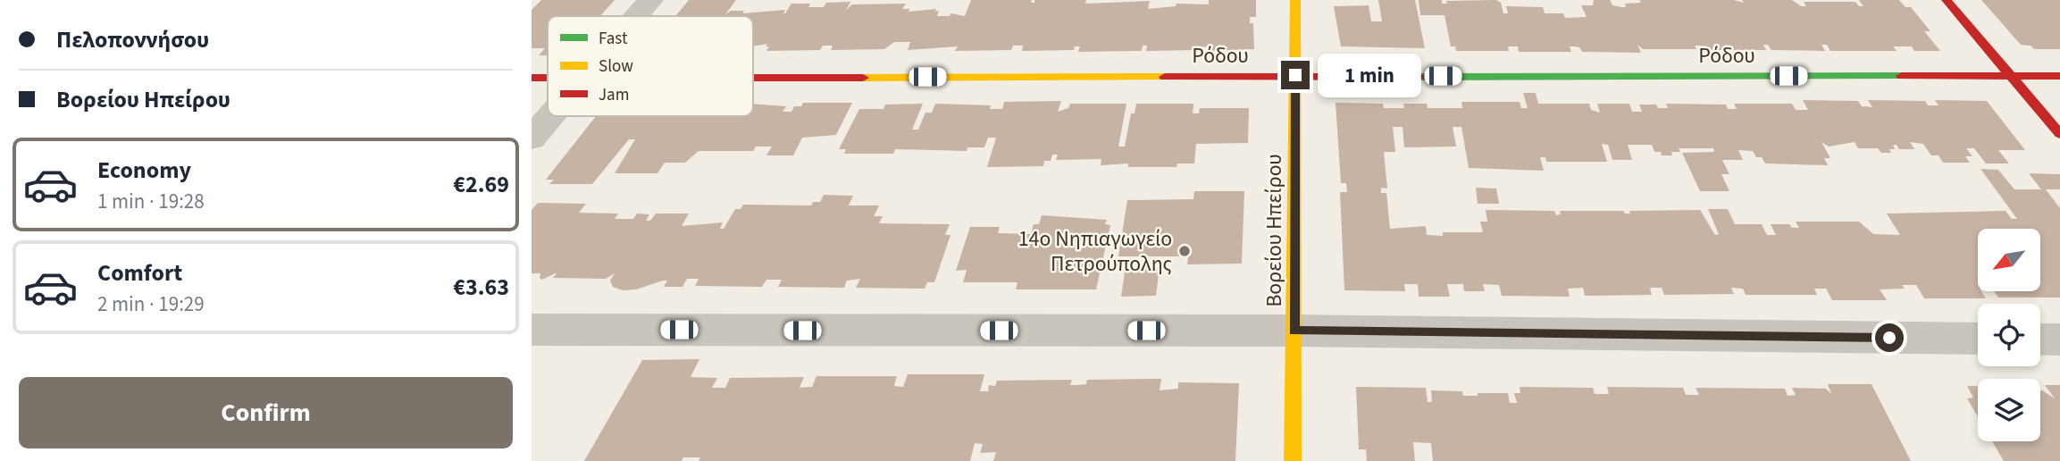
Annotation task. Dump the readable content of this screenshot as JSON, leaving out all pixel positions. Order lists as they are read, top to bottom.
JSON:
{
  "streets": {
    "street": ["Ρόδου", "Βορείου Ηπείρου"]
  },
  "crossings": [
    ["Ρόδου", "Βορείου Ηπείρου"]
  ],
  "places": ["14ο Νηπιαγωγείο Πετρούπολης"],
  "legend": ["Fast", "Slow", "Jam"],
  "north": "bottom left",
  "page": {
    "banner": ["Πελοποννήσου", "Βορείου Ηπείρου"],
    "bubble": "1 min",
    "list": [
      {
        "name": "Economy",
        "note": "1 min · 19:28",
        "value": "€2.69"
      },
      {
        "name": "Comfort",
        "note": "2 min · 19:29",
        "value": "€3.63"
      }
    ],
    "buttons": "Confirm"
  }
}
